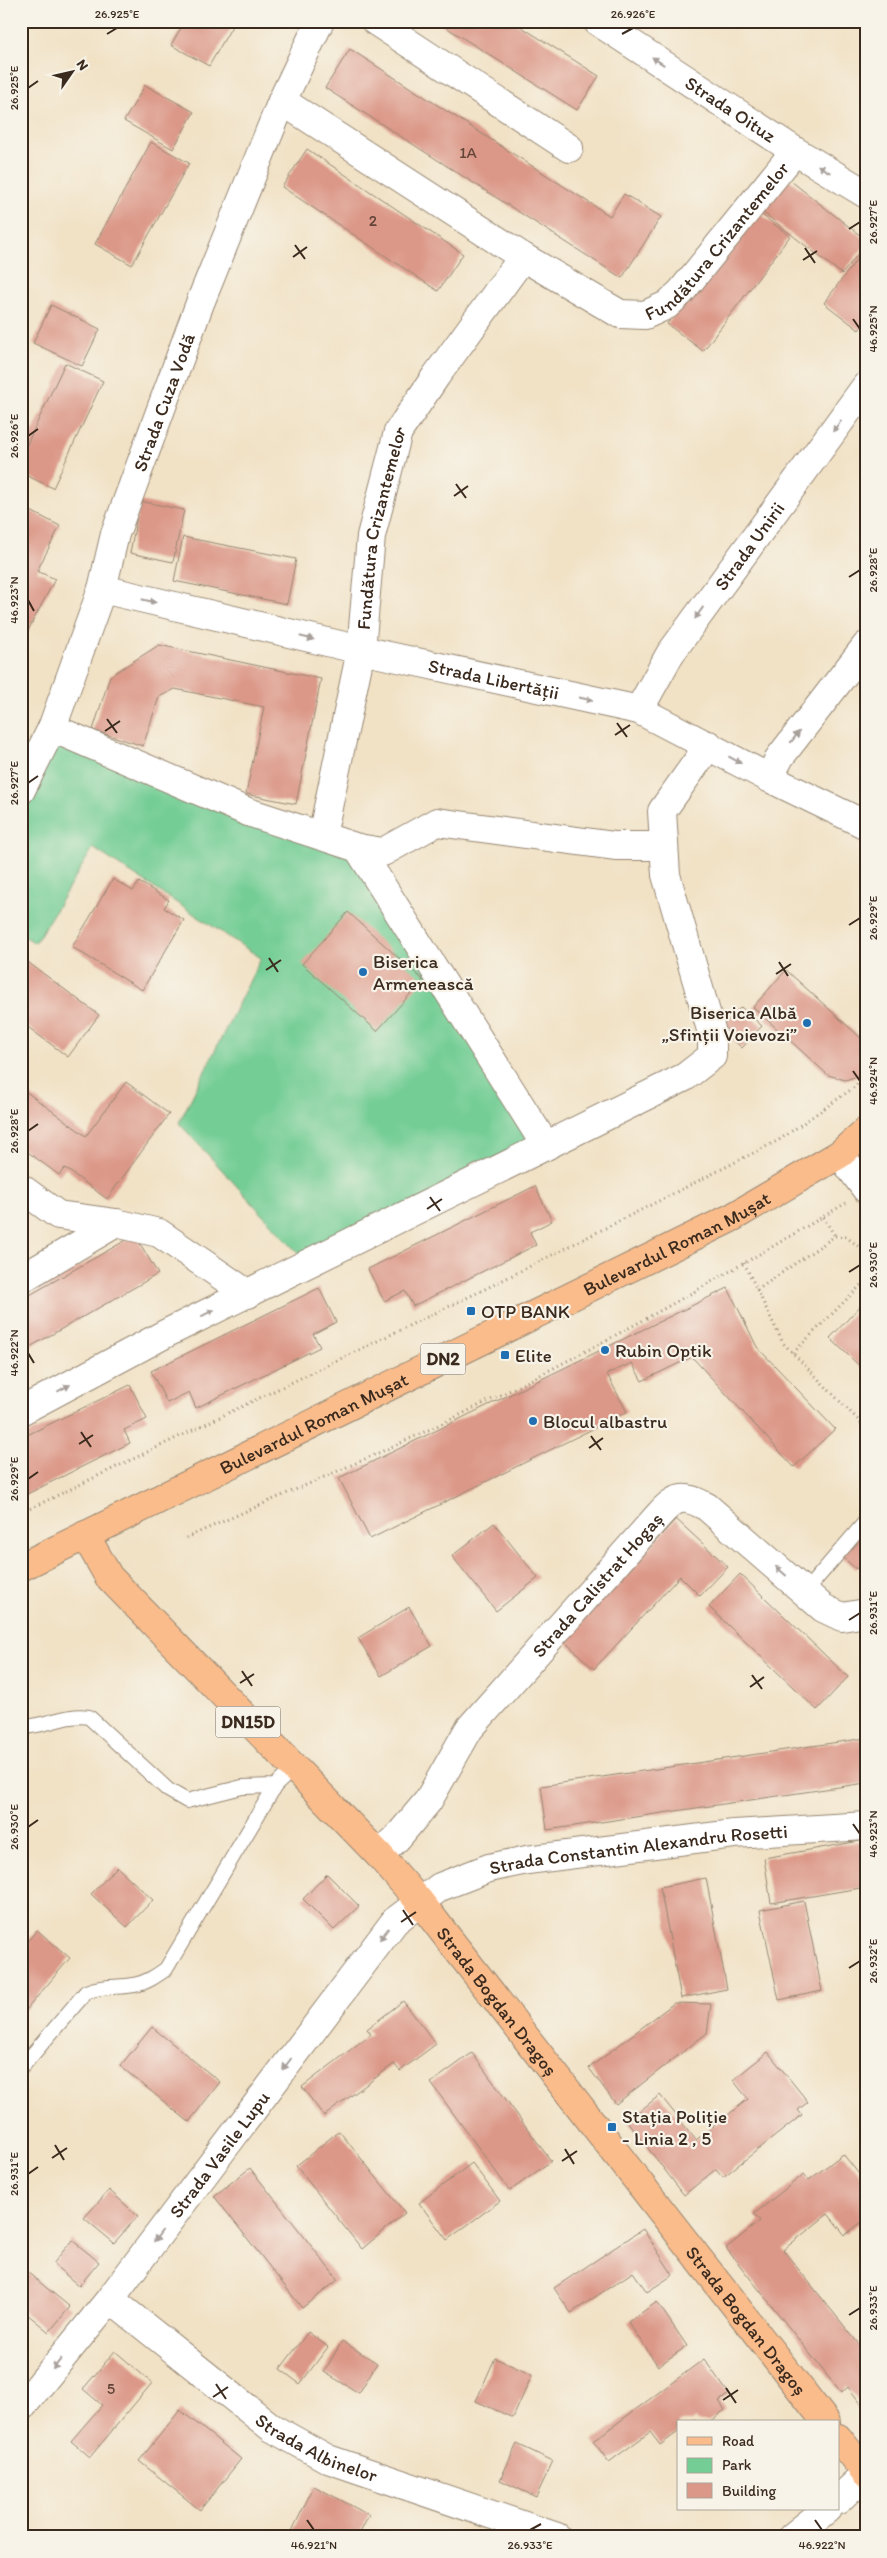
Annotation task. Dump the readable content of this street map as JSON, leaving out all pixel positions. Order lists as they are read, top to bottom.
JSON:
{
  "streets": {
    "main road": [
      "Bulevardul Roman Mușat",
      "DN2",
      "DN15D",
      "Strada Bogdan Dragoș"
    ],
    "street": [
      "Strada Oituz",
      "Fundătura Crizantemelor",
      "Strada Cuza Vodă",
      "Strada Unirii",
      "Strada Libertății",
      "Strada Calistrat Hogaș",
      "Strada Constantin Alexandru Rosetti",
      "Strada Vasile Lupu",
      "Strada Albinelor"
    ]
  },
  "crossings": [
    ["Strada Oituz", "Fundătura Crizantemelor"],
    ["Fundătura Crizantemelor", "Strada Cuza Vodă"],
    ["Fundătura Crizantemelor", "Strada Libertății"],
    ["Strada Cuza Vodă", "Strada Libertății"],
    ["Strada Unirii", "Strada Libertății"],
    ["Bulevardul Roman Mușat", "Strada Bogdan Dragoș"],
    ["Strada Calistrat Hogaș", "Strada Bogdan Dragoș"],
    ["Strada Constantin Alexandru Rosetti", "Strada Bogdan Dragoș"],
    ["Strada Constantin Alexandru Rosetti", "Strada Vasile Lupu"],
    ["Strada Bogdan Dragoș", "Strada Vasile Lupu"],
    ["Strada Vasile Lupu", "Strada Albinelor"]
  ],
  "one_way": ["Strada Oituz", "Strada Vasile Lupu"],
  "places": {
    "other": [
      "Biserica Armenească",
      "Biserica Albă „Sfinții Voievozi”",
      "Rubin Optik",
      "Blocul albastru"
    ],
    "transit": ["OTP BANK", "Elite", "Stația Poliție - Linia 2 , 5"]
  },
  "house_numbers": ["1A", "2", "5"],
  "legend": ["Road", "Park", "Building"],
  "north": "top right",
  "coordinates": [
    "26.925°E",
    "26.926°E",
    "26.927°E",
    "46.925°N",
    "26.928°E",
    "46.923°N",
    "26.929°E",
    "46.924°N",
    "26.930°E",
    "46.922°N",
    "26.931°E",
    "26.932°E",
    "26.933°E",
    "46.921°N"
  ]
}
